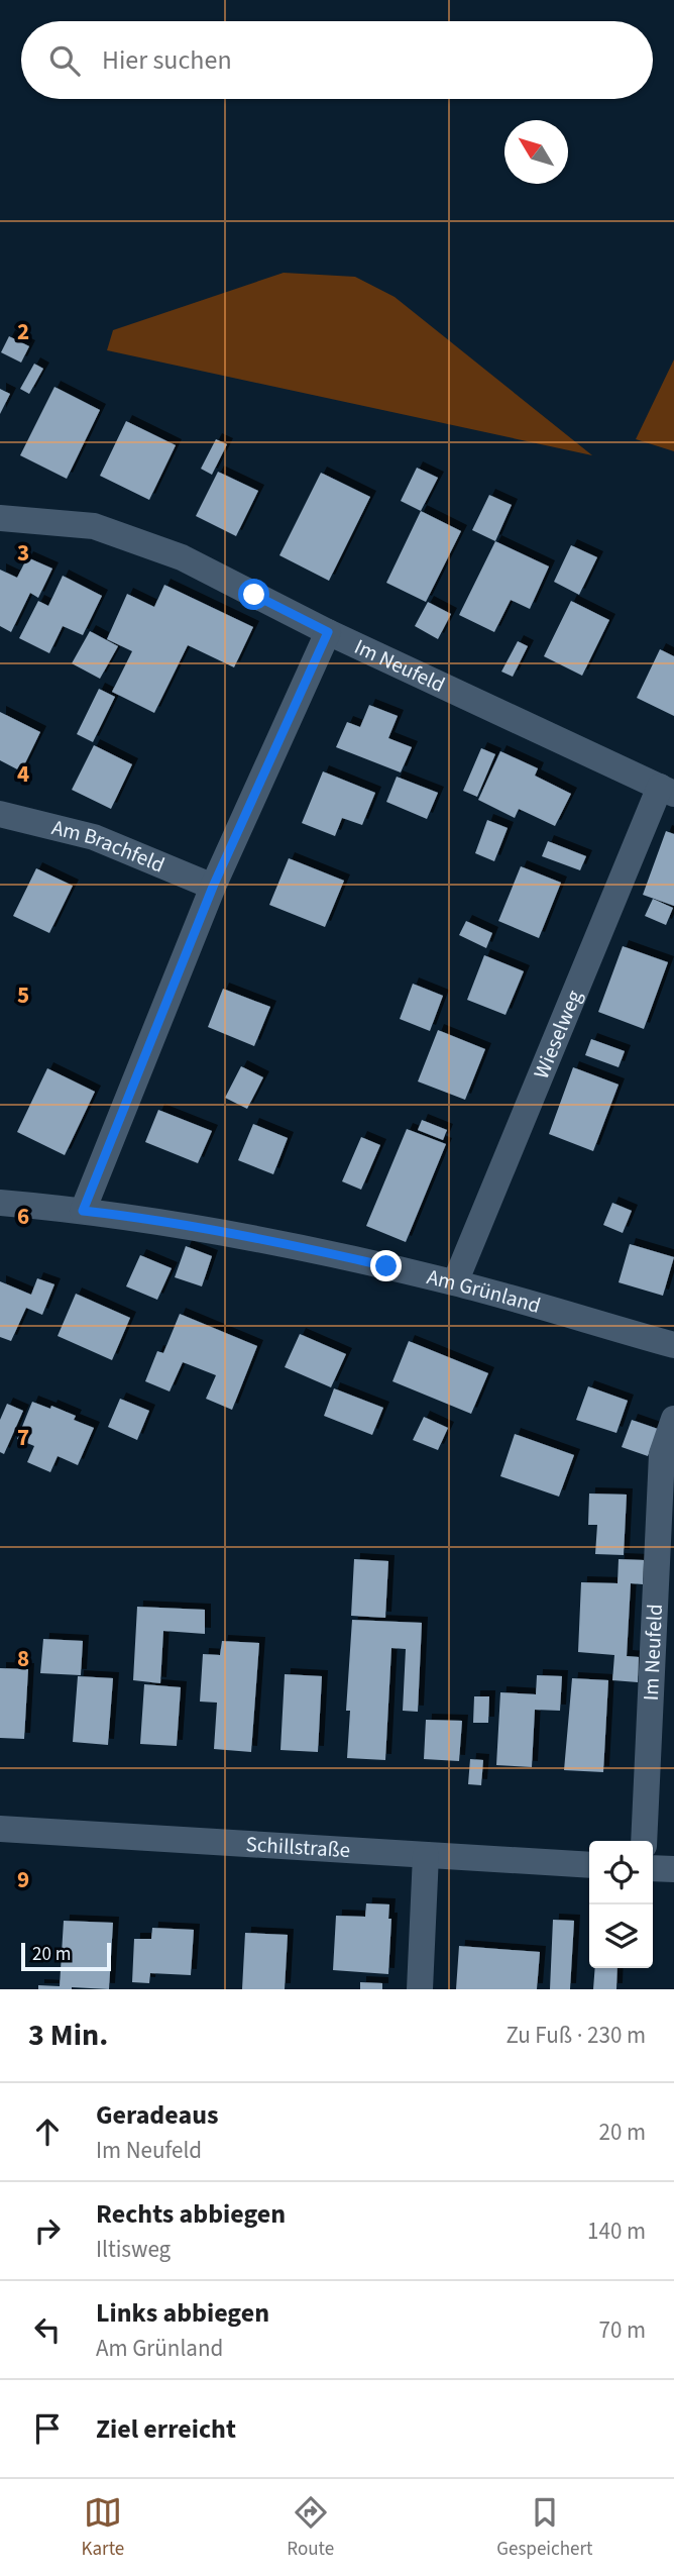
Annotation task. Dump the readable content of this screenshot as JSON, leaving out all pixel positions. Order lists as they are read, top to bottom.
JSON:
{
  "streets": {
    "street": [
      "Im Neufeld",
      "Am Brachfeld",
      "Wieselweg",
      "Am Grünland",
      "Schillstraße"
    ]
  },
  "crossings": [
    ["Im Neufeld", "Wieselweg"],
    ["Wieselweg", "Am Grünland"]
  ],
  "scale_bar": "20 m",
  "north": "top left",
  "page": {
    "search": "Hier suchen",
    "scale": "20 m",
    "heading": ["3 Min.", "Zu Fuß · 230 m"],
    "list": [
      ["Geradeaus", "Im Neufeld", "20 m"],
      ["Rechts abbiegen", "Iltisweg", "140 m"],
      ["Links abbiegen", "Am Grünland", "70 m"],
      "Ziel erreicht"
    ],
    "nav": ["Karte", "Route", "Gespeichert"]
  },
  "grid": {
    "rows": [
      "2",
      "3",
      "4",
      "5",
      "6",
      "7",
      "8",
      "9"
    ]
  }
}
